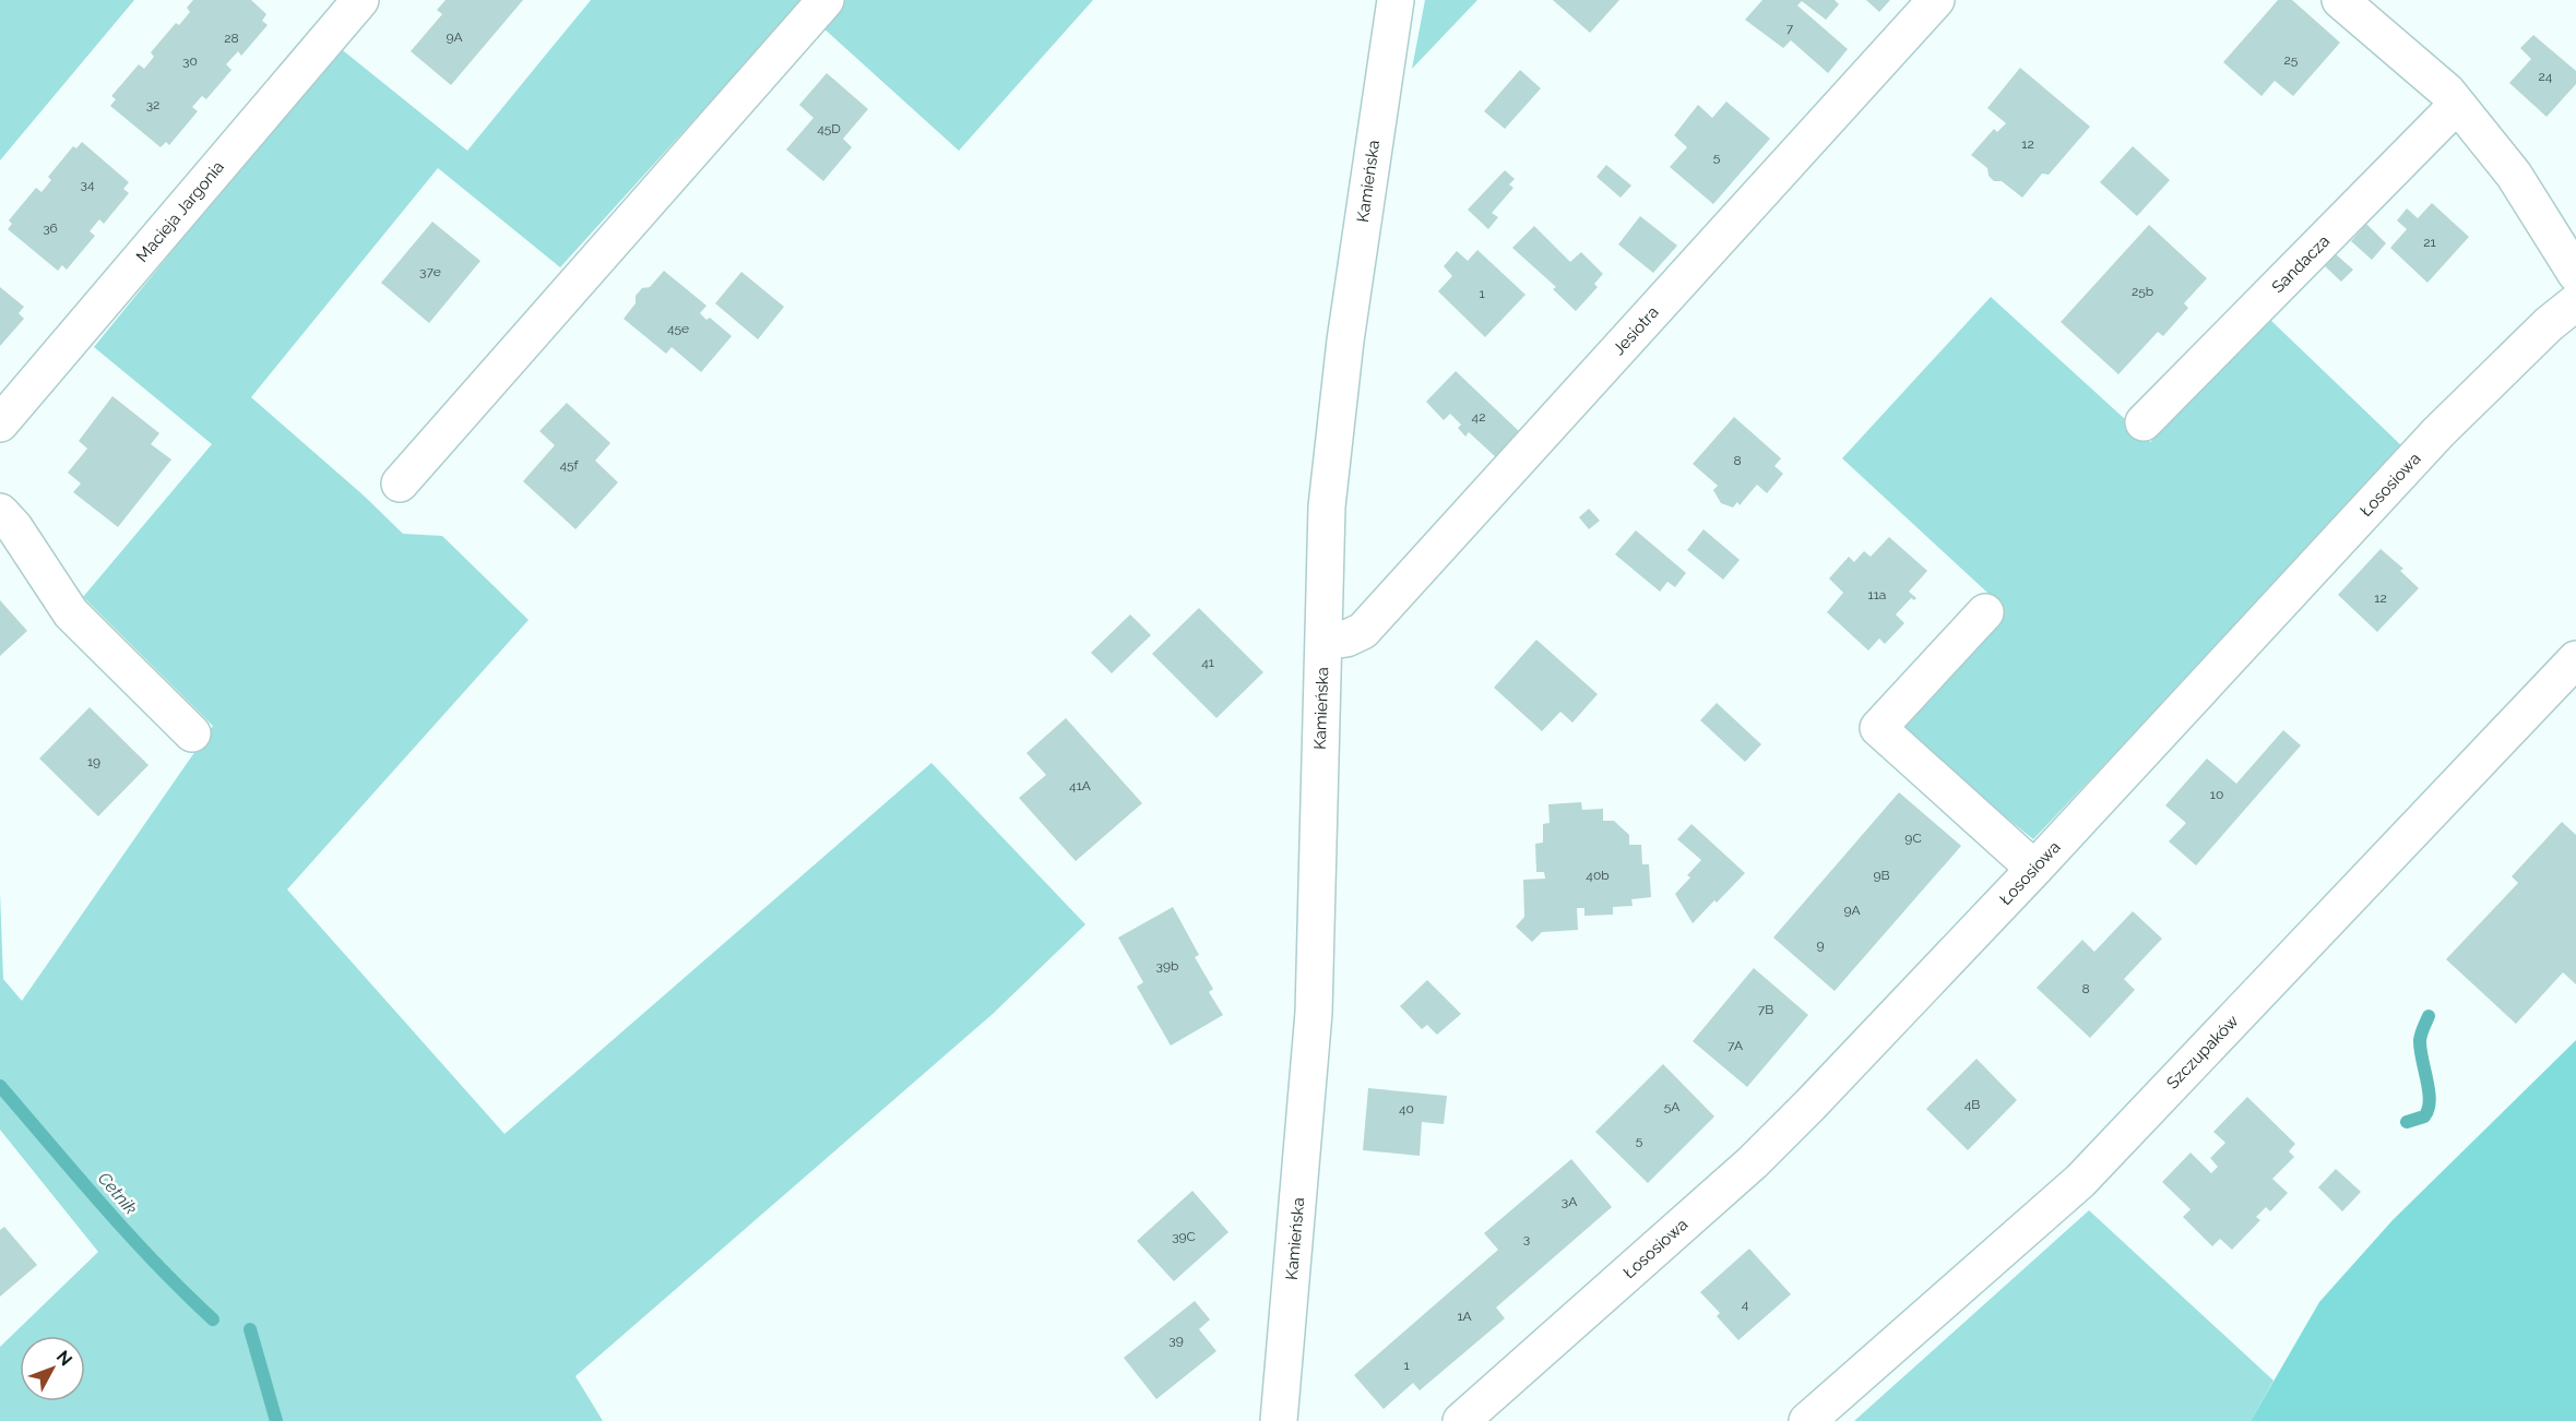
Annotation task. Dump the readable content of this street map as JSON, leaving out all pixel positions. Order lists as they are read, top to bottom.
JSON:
{
  "streets": {
    "street": [
      "Kamieńska",
      "Macieja Jargonia",
      "Sandacza",
      "Jesiotra",
      "Łososiowa",
      "Szczupaków"
    ]
  },
  "crossings": [
    ["Kamieńska", "Jesiotra"]
  ],
  "water": ["Cetnik"],
  "house_numbers": [
    "7",
    "9A",
    "28",
    "25",
    "30",
    "24",
    "32",
    "45D",
    "12",
    "5",
    "34",
    "36",
    "21",
    "37e",
    "25b",
    "1",
    "45e",
    "42",
    "8",
    "45f",
    "11a",
    "12",
    "41",
    "19",
    "41A",
    "10",
    "9C",
    "40b",
    "9B",
    "9A",
    "9",
    "39b",
    "8",
    "7B",
    "7A",
    "4B",
    "5A",
    "40",
    "5",
    "3A",
    "39C",
    "3",
    "4",
    "1A",
    "39",
    "1"
  ],
  "north": "top right"
}
